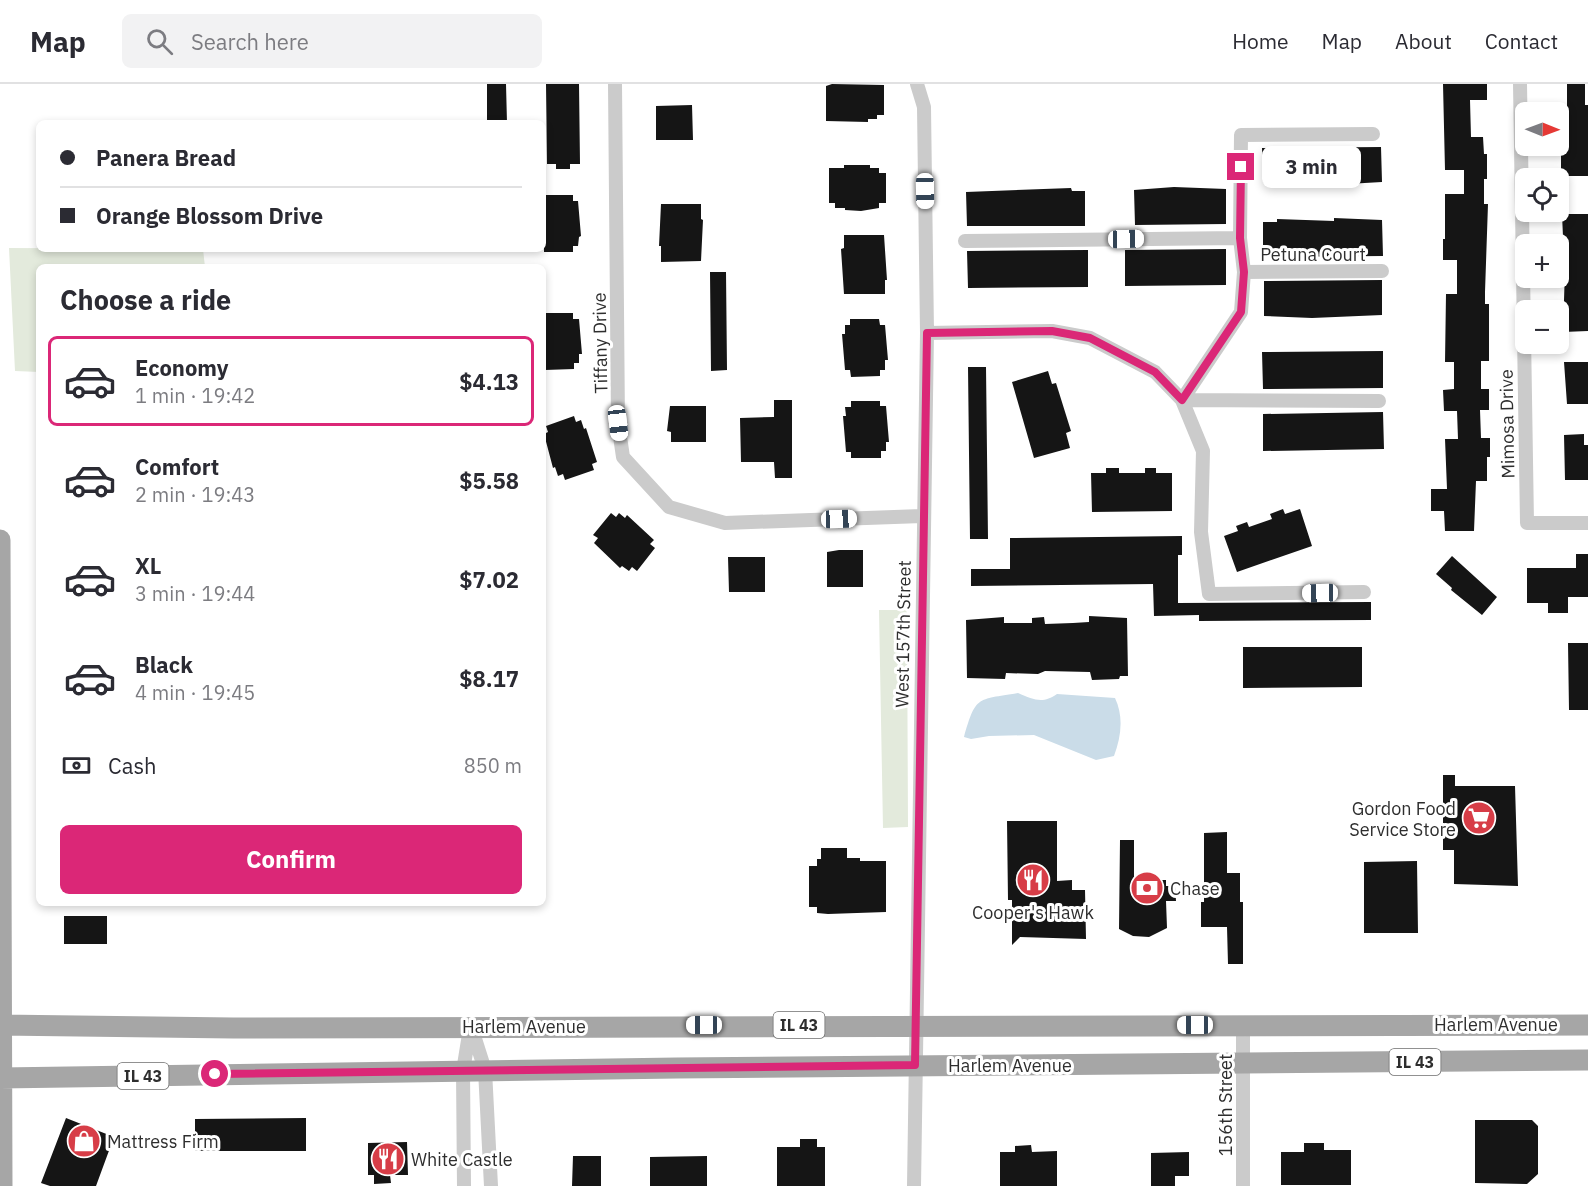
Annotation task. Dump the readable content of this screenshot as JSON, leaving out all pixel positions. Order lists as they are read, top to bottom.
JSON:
{
  "streets": {
    "main road": ["Harlem Avenue", "IL 43"],
    "street": [
      "Petuna Court",
      "Tiffany Drive",
      "Mimosa Drive",
      "West 157th Street",
      "156th Street"
    ]
  },
  "crossings": [
    ["Tiffany Drive", "West 157th Street"],
    ["West 157th Street", "Harlem Avenue"],
    ["Harlem Avenue", "156th Street"]
  ],
  "places": {
    "supermarket": ["Gordon Food Service Store"],
    "restaurant": ["Cooper's Hawk", "White Castle"],
    "bank": ["Chase"],
    "shop": ["Mattress Firm"]
  },
  "north": "right",
  "page": {
    "header": "Map",
    "search": "Search here",
    "nav": [
      "Home",
      "Map",
      "About",
      "Contact"
    ],
    "map_buttons": ["+", "−"],
    "banner": ["Panera Bread", "Orange Blossom Drive"],
    "bubble": "3 min",
    "heading": "Choose a ride",
    "list": [
      {
        "name": "Economy",
        "note": "1 min · 19:42",
        "value": "$4.13"
      },
      {
        "name": "Comfort",
        "note": "2 min · 19:43",
        "value": "$5.58"
      },
      {
        "name": "XL",
        "note": "3 min · 19:44",
        "value": "$7.02"
      },
      {
        "name": "Black",
        "note": "4 min · 19:45",
        "value": "$8.17"
      }
    ],
    "pay": ["Cash", "850 m"],
    "buttons": "Confirm"
  }
}
